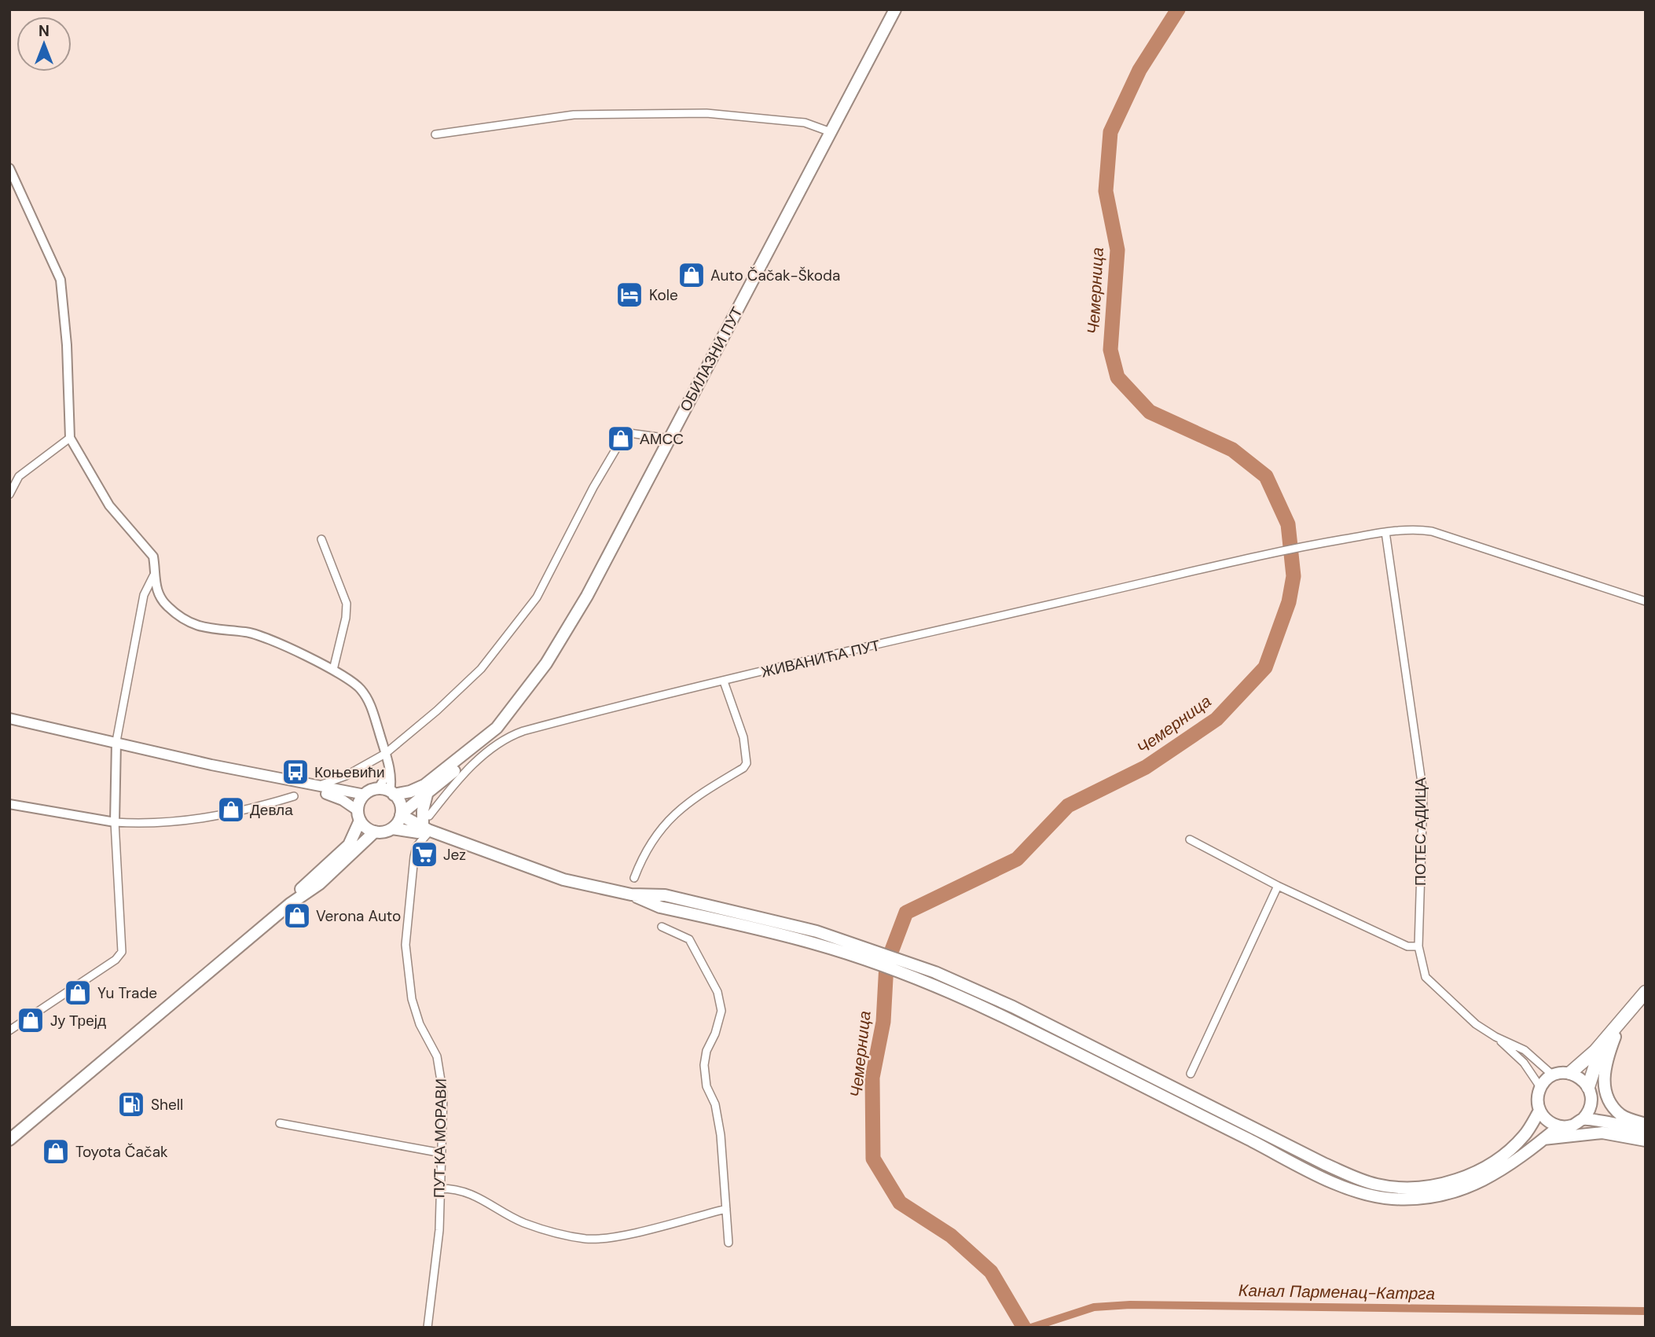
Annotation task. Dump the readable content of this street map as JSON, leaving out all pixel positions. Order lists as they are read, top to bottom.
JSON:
{
  "streets": {
    "main road": ["ОБИЛАЗНИ ПУТ"],
    "street": ["ЖИВАНИЋА ПУТ", "ПОТЕС АДИЦА", "ПУТ КА МОРАВИ"]
  },
  "crossings": [
    ["ОБИЛАЗНИ ПУТ", "ЖИВАНИЋА ПУТ"],
    ["ЖИВАНИЋА ПУТ", "ПОТЕС АДИЦА"]
  ],
  "water": ["Чемерница", "Канал Парменац-Катрга"],
  "places": {
    "shop": [
      "Auto Čačak-Škoda",
      "АМСС",
      "Девла",
      "Verona Auto",
      "Yu Trade",
      "Ју Трејд",
      "Toyota Čačak"
    ],
    "hotel": ["Kole"],
    "bus stop": ["Коњевићи"],
    "supermarket": ["Jez"],
    "fuel station": ["Shell"]
  },
  "north": "top"
}
